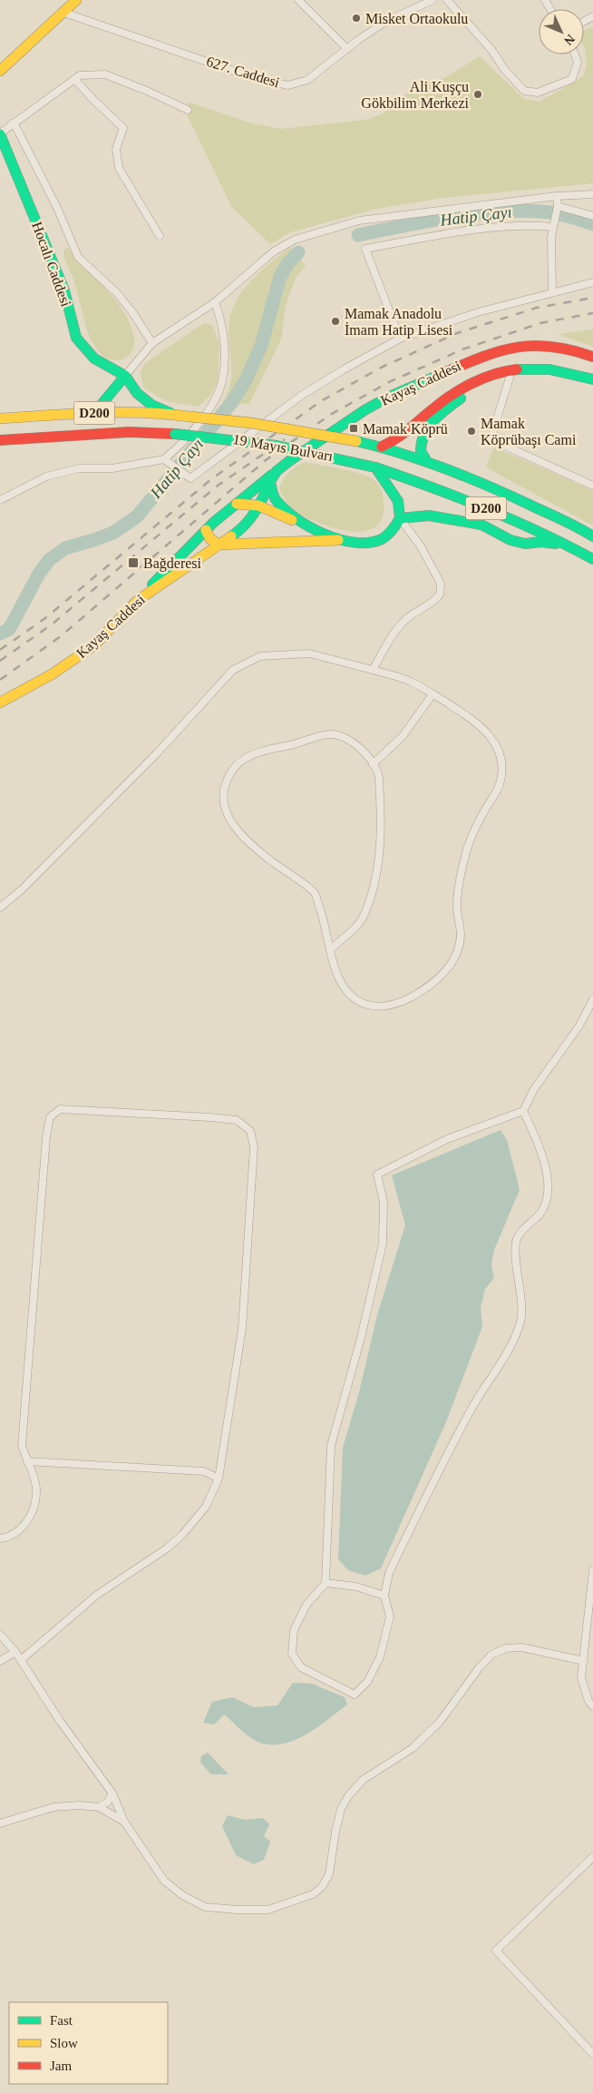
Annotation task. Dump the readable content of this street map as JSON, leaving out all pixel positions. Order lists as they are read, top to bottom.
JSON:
{
  "streets": {
    "main road": [
      "Hocalı Caddesi",
      "Kayaş Caddesi",
      "D200",
      "19 Mayıs Bulvarı"
    ],
    "street": ["627. Caddesi"]
  },
  "crossings": [
    ["D200", "19 Mayıs Bulvarı"]
  ],
  "water": ["Hatip Çayı"],
  "places": {
    "other": [
      "Misket Ortaokulu",
      "Ali Kuşçu Gökbilim Merkezi",
      "Mamak Anadolu İmam Hatip Lisesi",
      "Mamak Köprübaşı Cami"
    ],
    "transit": ["Mamak Köprü", "Bağderesi"]
  },
  "legend": ["Fast", "Slow", "Jam"],
  "north": "bottom right"
}
